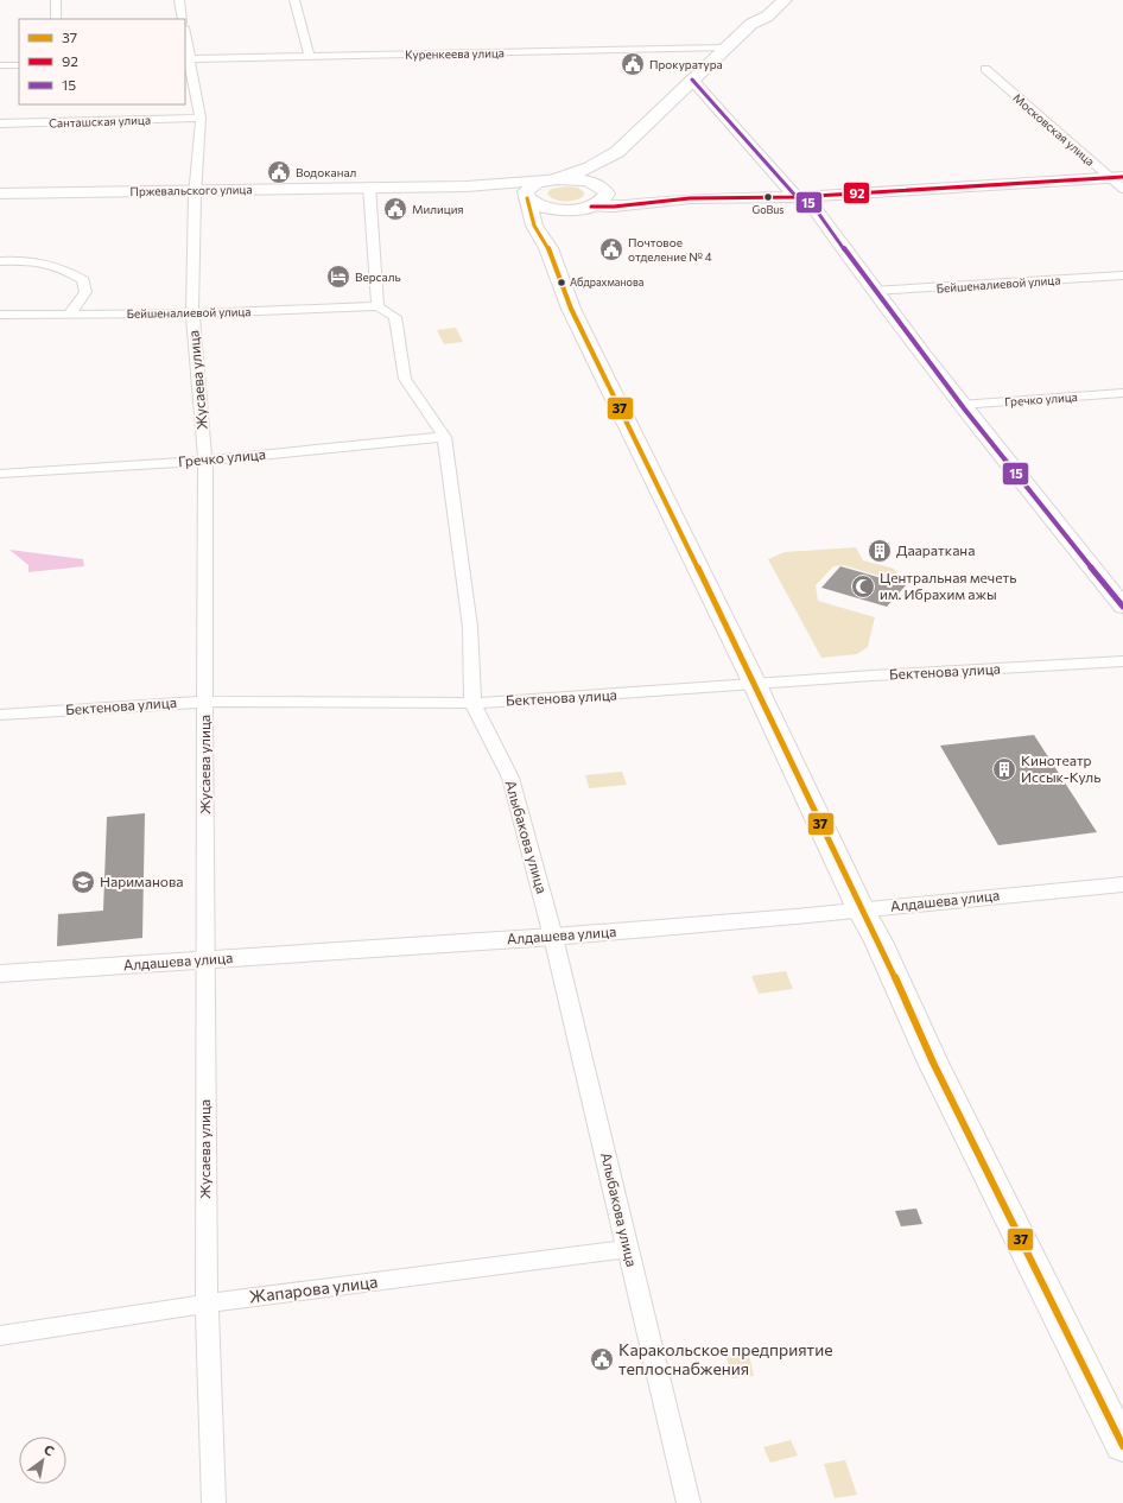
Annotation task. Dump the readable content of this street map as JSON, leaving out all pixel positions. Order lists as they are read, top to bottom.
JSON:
{
  "streets": {
    "main road": ["Пржевальского улица"],
    "street": [
      "Куренкеева улица",
      "Санташская улица",
      "Московская улица",
      "Бейшеналиевой улица",
      "Жусаева улица",
      "Гречко улица",
      "Бектенова улица",
      "Алыбакова улица",
      "Алдашева улица",
      "Жапарова улица"
    ]
  },
  "crossings": [
    ["Куренкеева улица", "Жусаева улица"],
    ["Санташская улица", "Жусаева улица"],
    ["Пржевальского улица", "Жусаева улица"],
    ["Бейшеналиевой улица", "Жусаева улица"],
    ["Бейшеналиевой улица", "Алыбакова улица"],
    ["Жусаева улица", "Гречко улица"],
    ["Жусаева улица", "Бектенова улица"],
    ["Жусаева улица", "Алдашева улица"],
    ["Жусаева улица", "Жапарова улица"],
    ["Гречко улица", "Алыбакова улица"],
    ["Бектенова улица", "Алыбакова улица"],
    ["Алыбакова улица", "Алдашева улица"],
    ["Алыбакова улица", "Жапарова улица"]
  ],
  "places": {
    "public building": [
      "Прокуратура",
      "Водоканал",
      "Милиция",
      "Почтовое отделение № 4",
      "Каракольское предприятие теплоснабжения"
    ],
    "other": ["GoBus", "Абдрахманова"],
    "hotel": ["Версаль"],
    "building": ["Даараткана", "Кинотеатр Иссык-Куль"],
    "mosque": ["Центральная мечеть им. Ибрахим ажы"],
    "school or university": ["Нариманова"]
  },
  "lines": ["transit line 15", "transit line 92", "transit line 37"],
  "legend": ["37", "92", "15"],
  "north": "top right"
}
